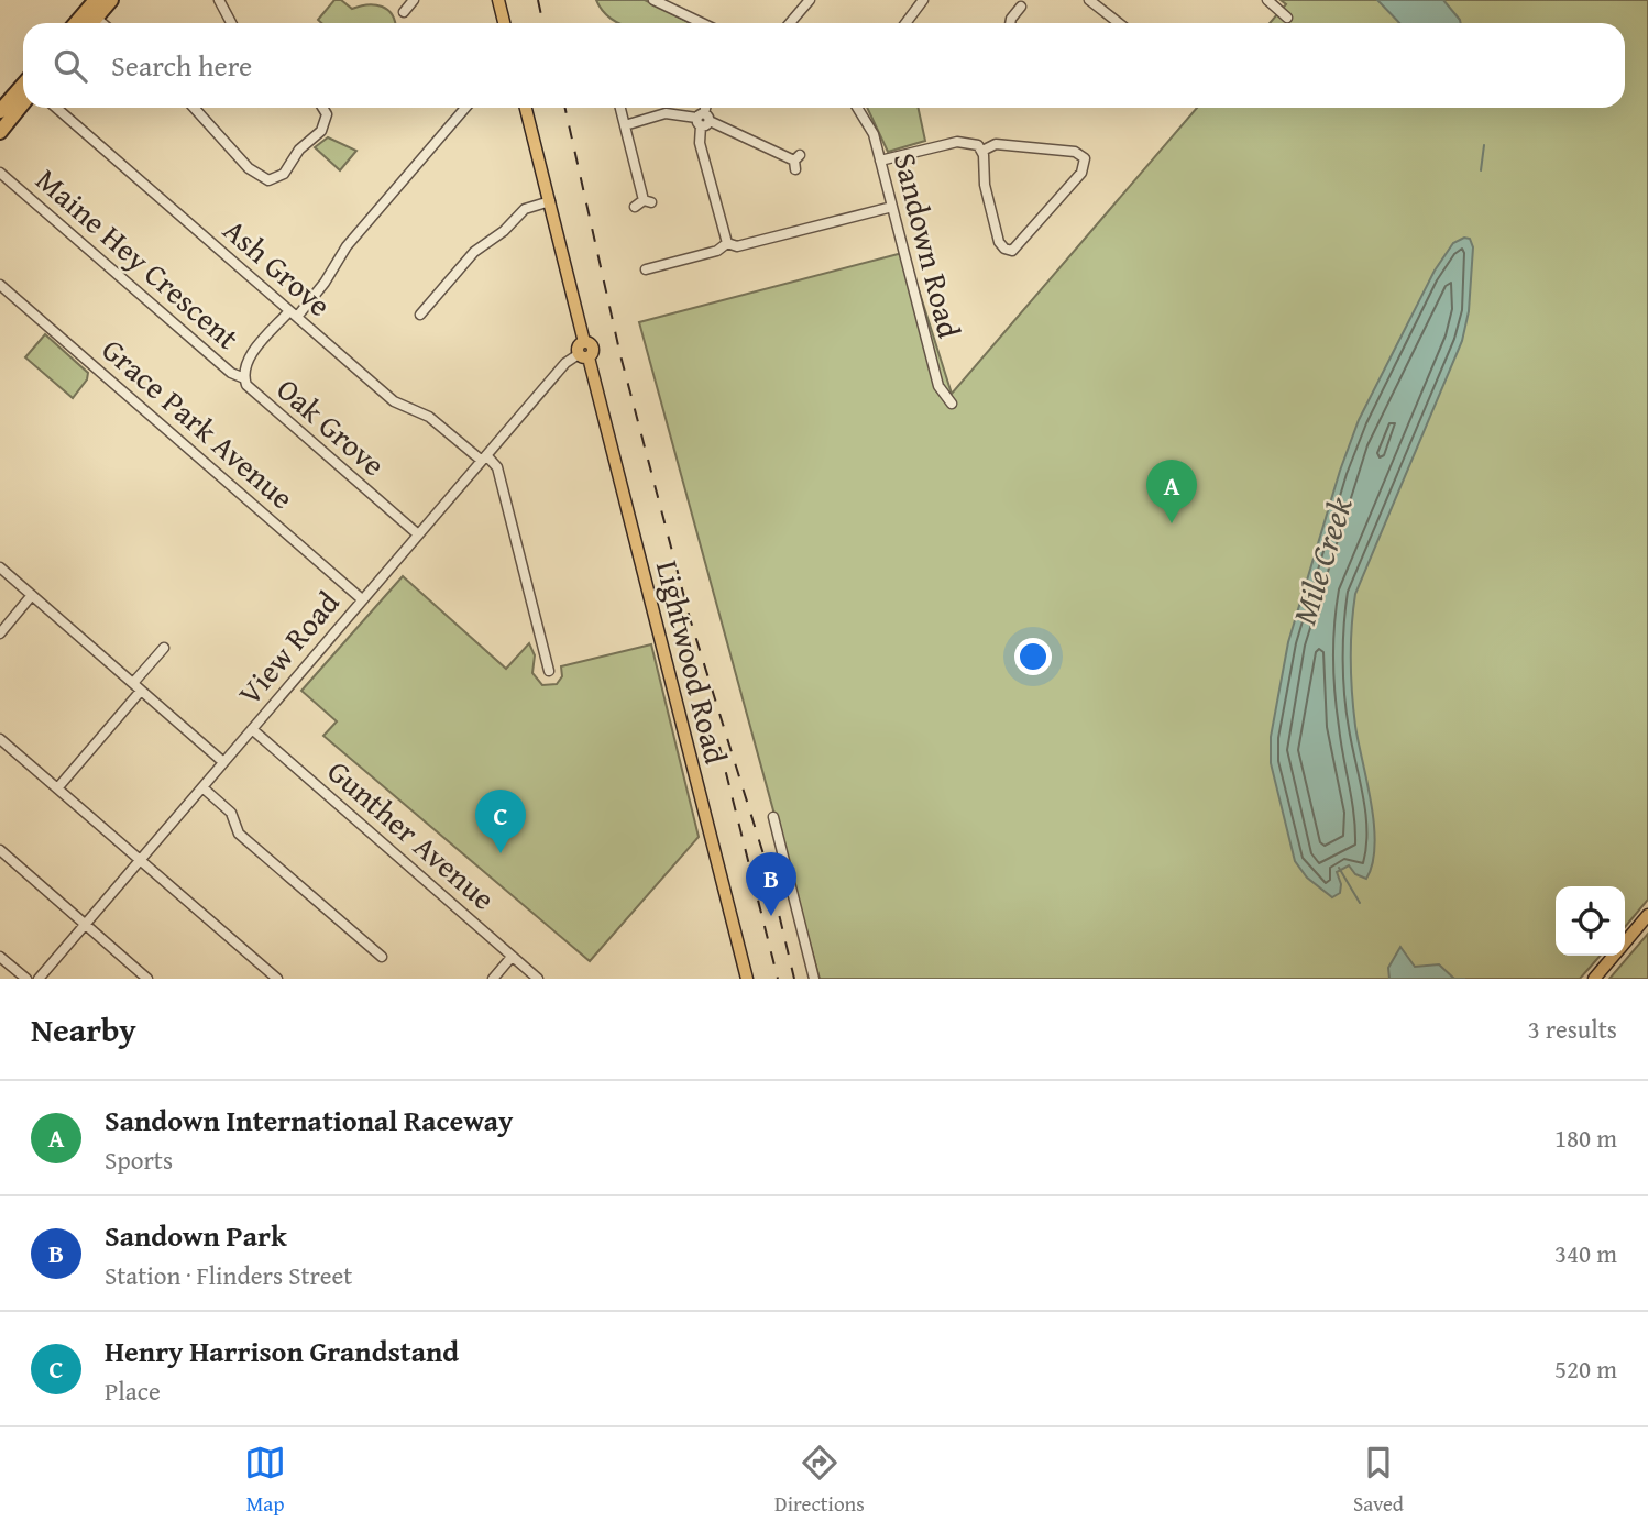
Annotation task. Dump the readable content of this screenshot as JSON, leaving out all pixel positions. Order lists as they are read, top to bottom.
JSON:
{
  "streets": {
    "main road": ["Lightwood Road"],
    "street": [
      "Sandown Road",
      "Maine Hey Crescent",
      "Ash Grove",
      "Grace Park Avenue",
      "Oak Grove",
      "View Road",
      "Gunther Avenue"
    ]
  },
  "crossings": [
    ["Maine Hey Crescent", "Oak Grove"],
    ["Ash Grove", "Oak Grove"],
    ["Ash Grove", "View Road"],
    ["Grace Park Avenue", "View Road"],
    ["Oak Grove", "View Road"],
    ["View Road", "Lightwood Road"],
    ["View Road", "Gunther Avenue"]
  ],
  "water": ["Mile Creek"],
  "page": {
    "search": "Search here",
    "pins": ["A", "C", "B"],
    "heading": ["Nearby", "3 results"],
    "list": [
      {
        "mark": "A",
        "name": "Sandown International Raceway",
        "note": "Sports",
        "value": "180 m"
      },
      {
        "mark": "B",
        "name": "Sandown Park",
        "note": "Station · Flinders Street",
        "value": "340 m"
      },
      {
        "mark": "C",
        "name": "Henry Harrison Grandstand",
        "note": "Place",
        "value": "520 m"
      }
    ],
    "nav": ["Map", "Directions", "Saved"]
  }
}
